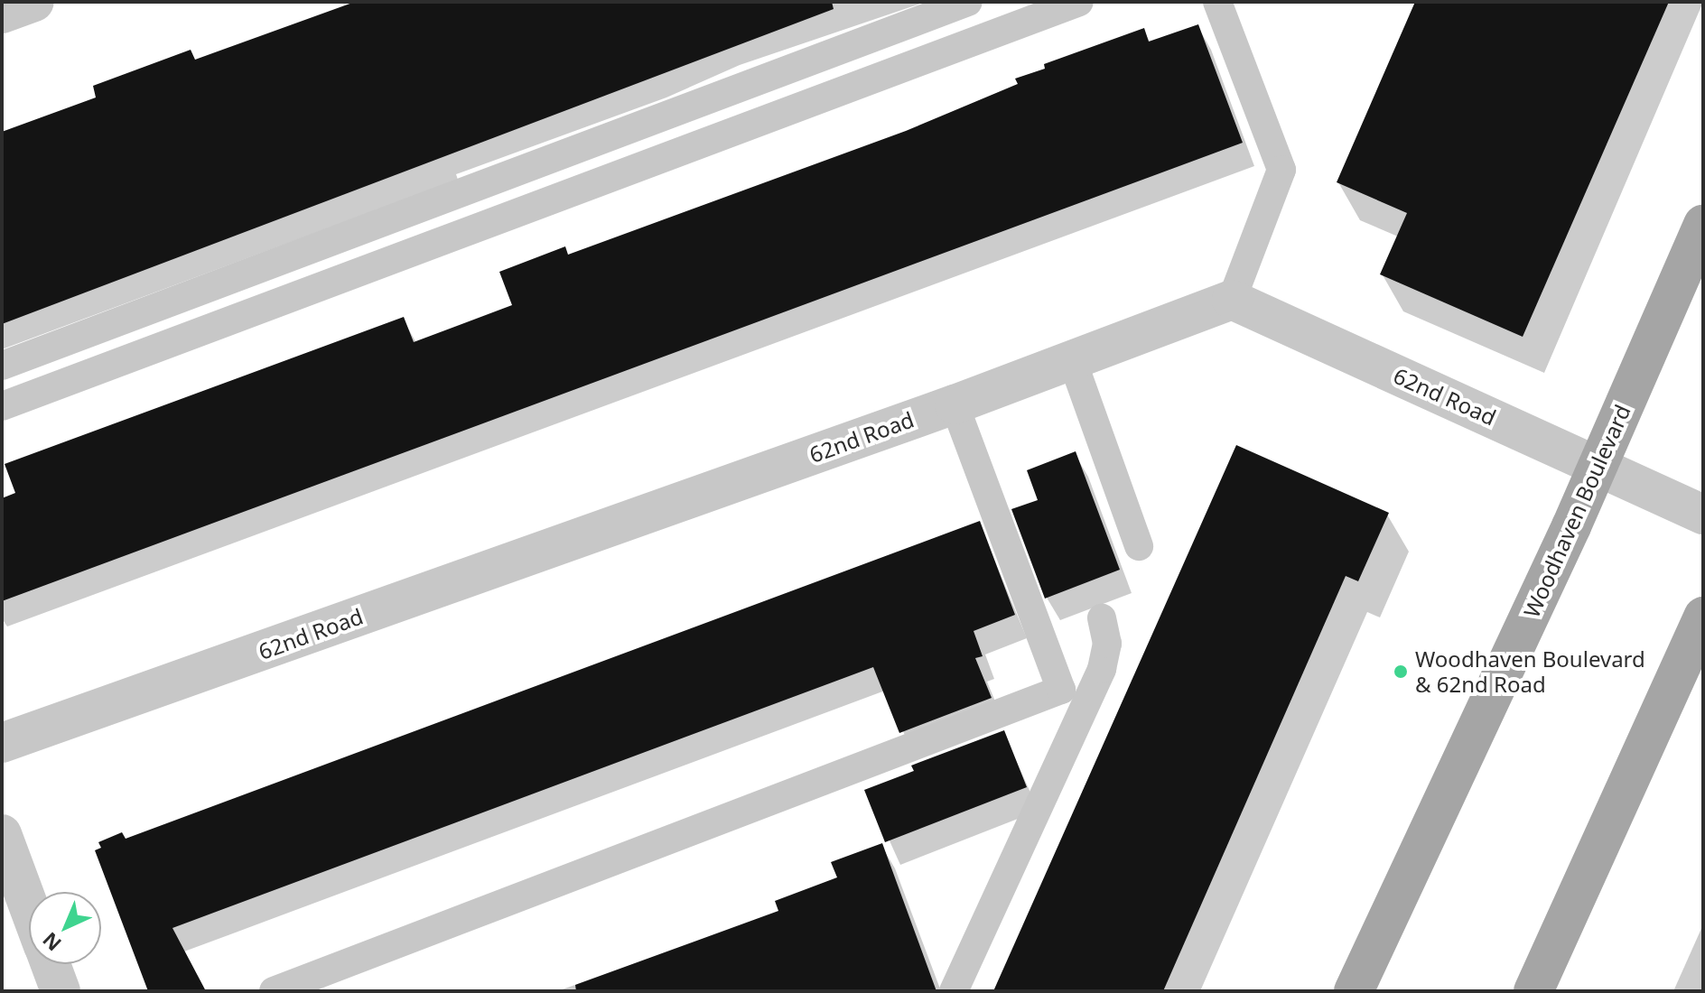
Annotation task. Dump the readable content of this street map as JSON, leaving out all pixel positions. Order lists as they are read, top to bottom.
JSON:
{
  "streets": {
    "main road": ["Woodhaven Boulevard"],
    "street": ["62nd Road"]
  },
  "crossings": [
    ["62nd Road", "Woodhaven Boulevard"]
  ],
  "places": ["Woodhaven Boulevard & 62nd Road"],
  "north": "bottom left"
}
